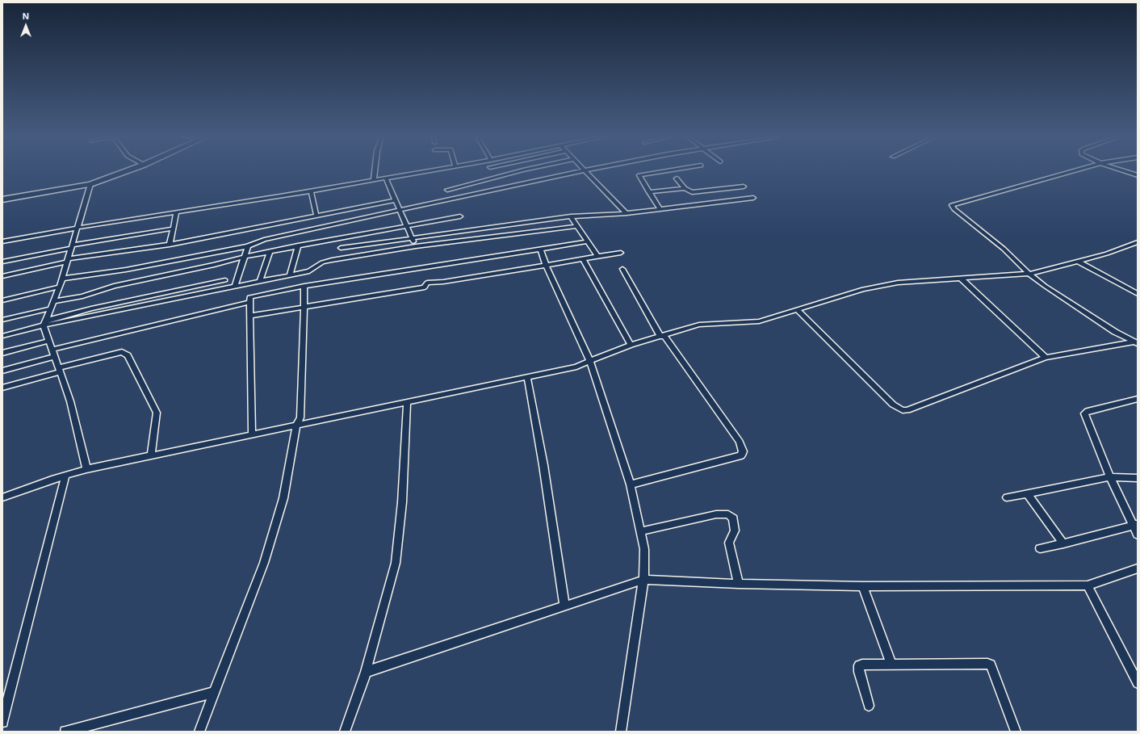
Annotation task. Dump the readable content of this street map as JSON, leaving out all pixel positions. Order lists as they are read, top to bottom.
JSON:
{
  "north": "top"
}
